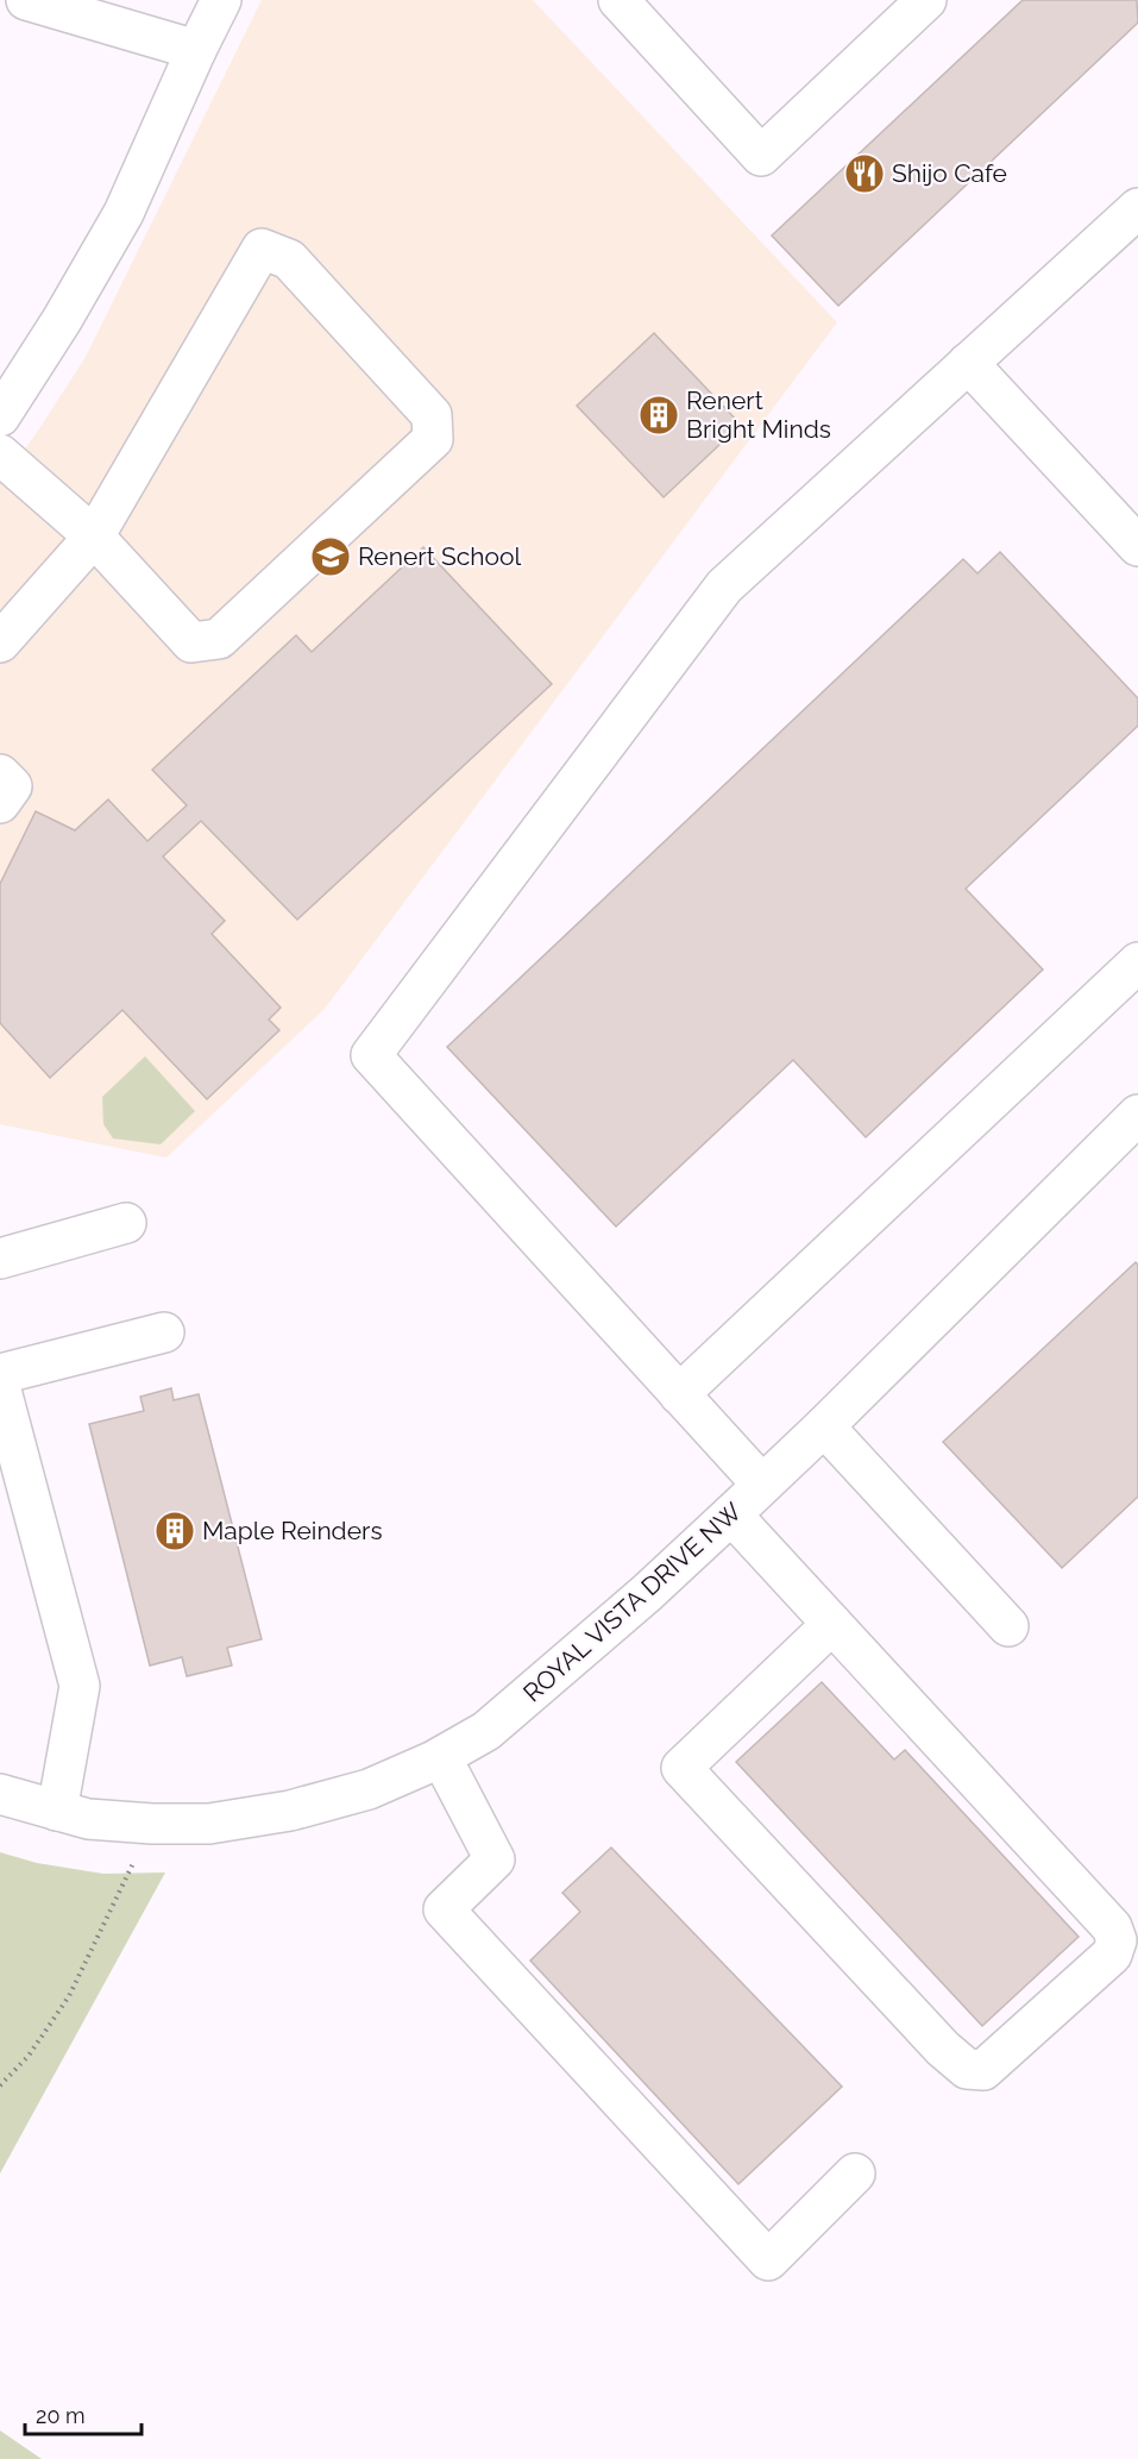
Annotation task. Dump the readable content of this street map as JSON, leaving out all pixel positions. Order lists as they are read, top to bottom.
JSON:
{
  "streets": {
    "street": ["ROYAL VISTA DRIVE NW"]
  },
  "places": {
    "restaurant": ["Shijo Cafe"],
    "building": ["Renert Bright Minds", "Maple Reinders"],
    "school or university": ["Renert School"]
  },
  "scale_bar": "20 m"
}
